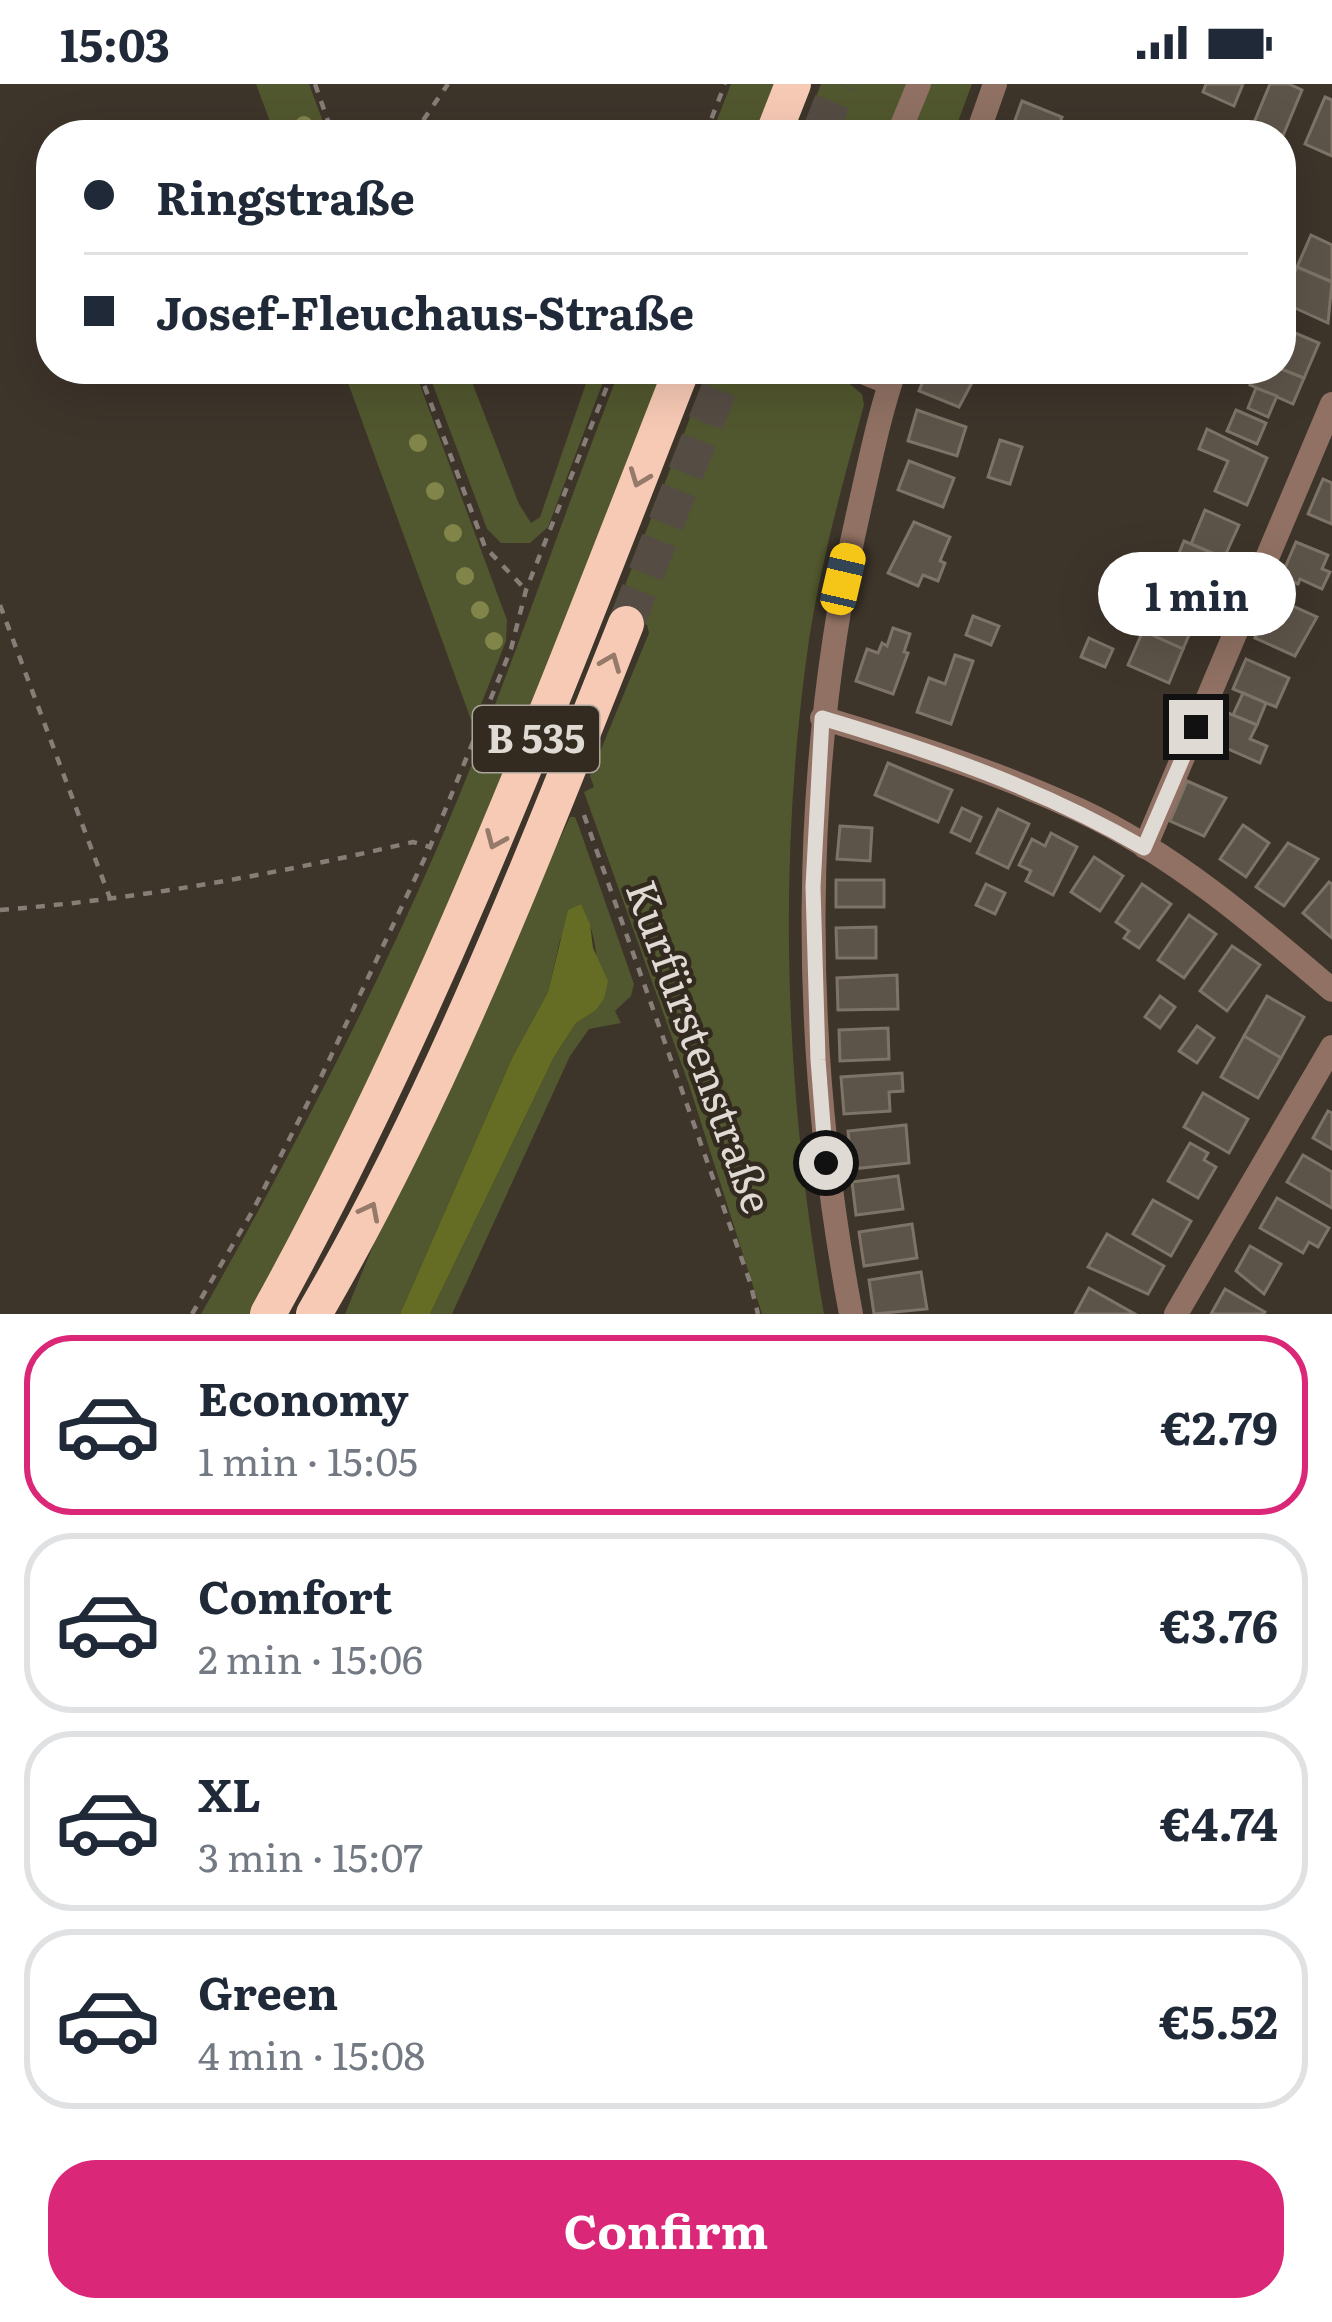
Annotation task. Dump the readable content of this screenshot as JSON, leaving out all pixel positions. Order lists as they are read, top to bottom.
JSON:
{
  "streets": {
    "highway": ["B 535"],
    "path": ["Kurfürstenstraße"]
  },
  "page": {
    "status": "15:03",
    "banner": ["Ringstraße", "Josef-Fleuchaus-Straße"],
    "bubble": "1 min",
    "list": [
      {
        "name": "Economy",
        "note": "1 min · 15:05",
        "value": "€2.79"
      },
      {
        "name": "Comfort",
        "note": "2 min · 15:06",
        "value": "€3.76"
      },
      {
        "name": "XL",
        "note": "3 min · 15:07",
        "value": "€4.74"
      },
      {
        "name": "Green",
        "note": "4 min · 15:08",
        "value": "€5.52"
      }
    ],
    "buttons": "Confirm"
  }
}
